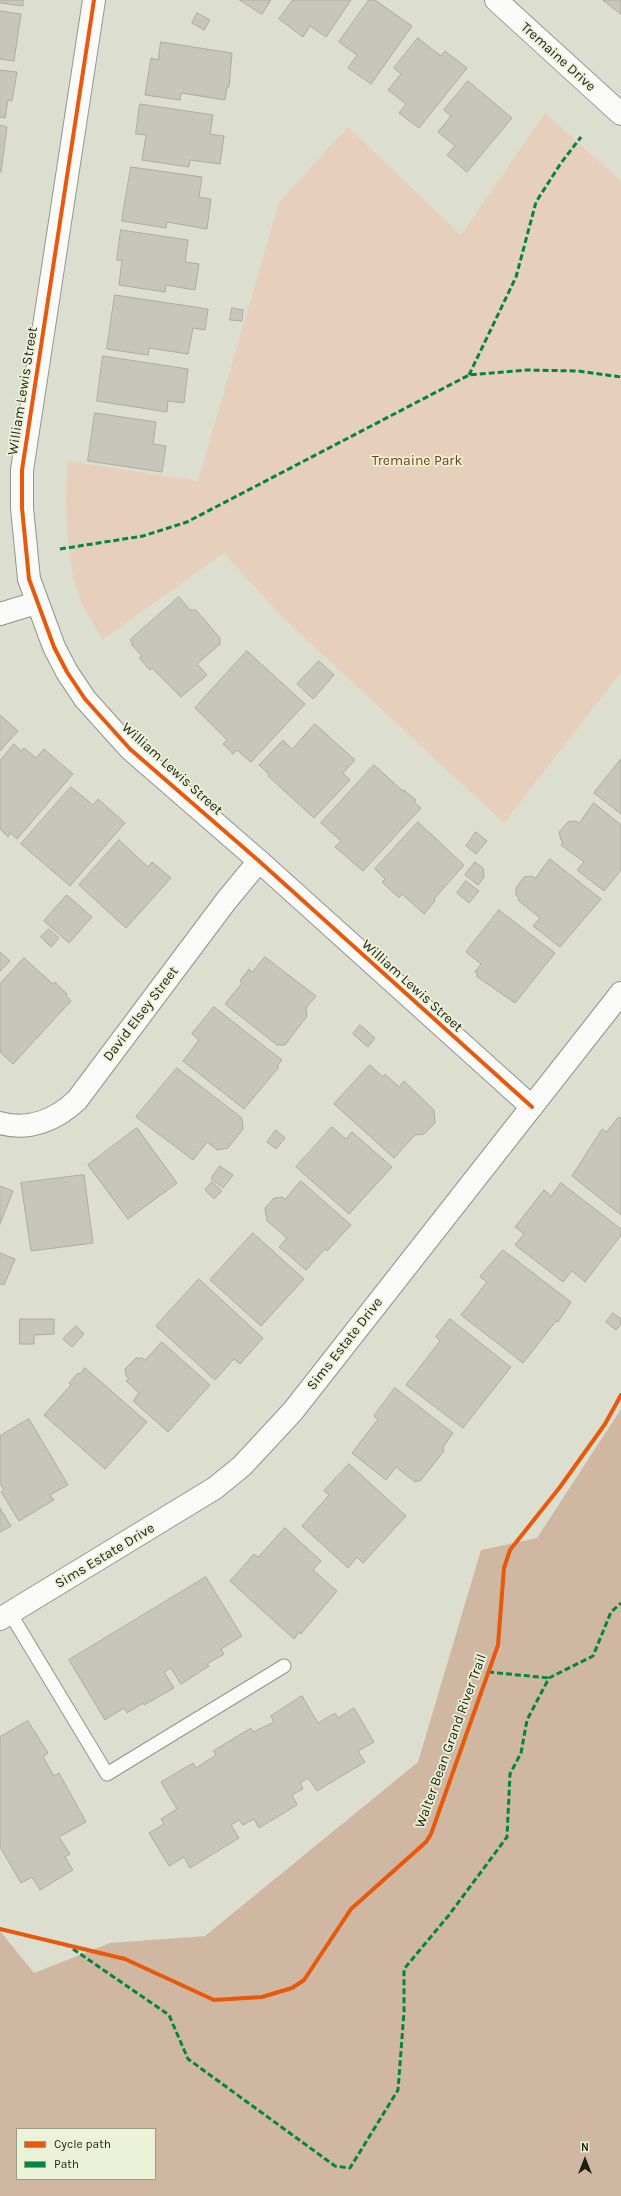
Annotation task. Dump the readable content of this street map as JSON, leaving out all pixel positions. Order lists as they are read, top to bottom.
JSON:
{
  "streets": {
    "street": [
      "Tremaine Drive",
      "William Lewis Street",
      "David Elsey Street",
      "Sims Estate Drive"
    ],
    "cycle path": ["Walter Bean Grand River Trail"]
  },
  "crossings": [
    ["William Lewis Street", "David Elsey Street"],
    ["William Lewis Street", "Sims Estate Drive"]
  ],
  "parks": ["Tremaine Park"],
  "legend": ["Cycle path", "Path"],
  "north": "top"
}
